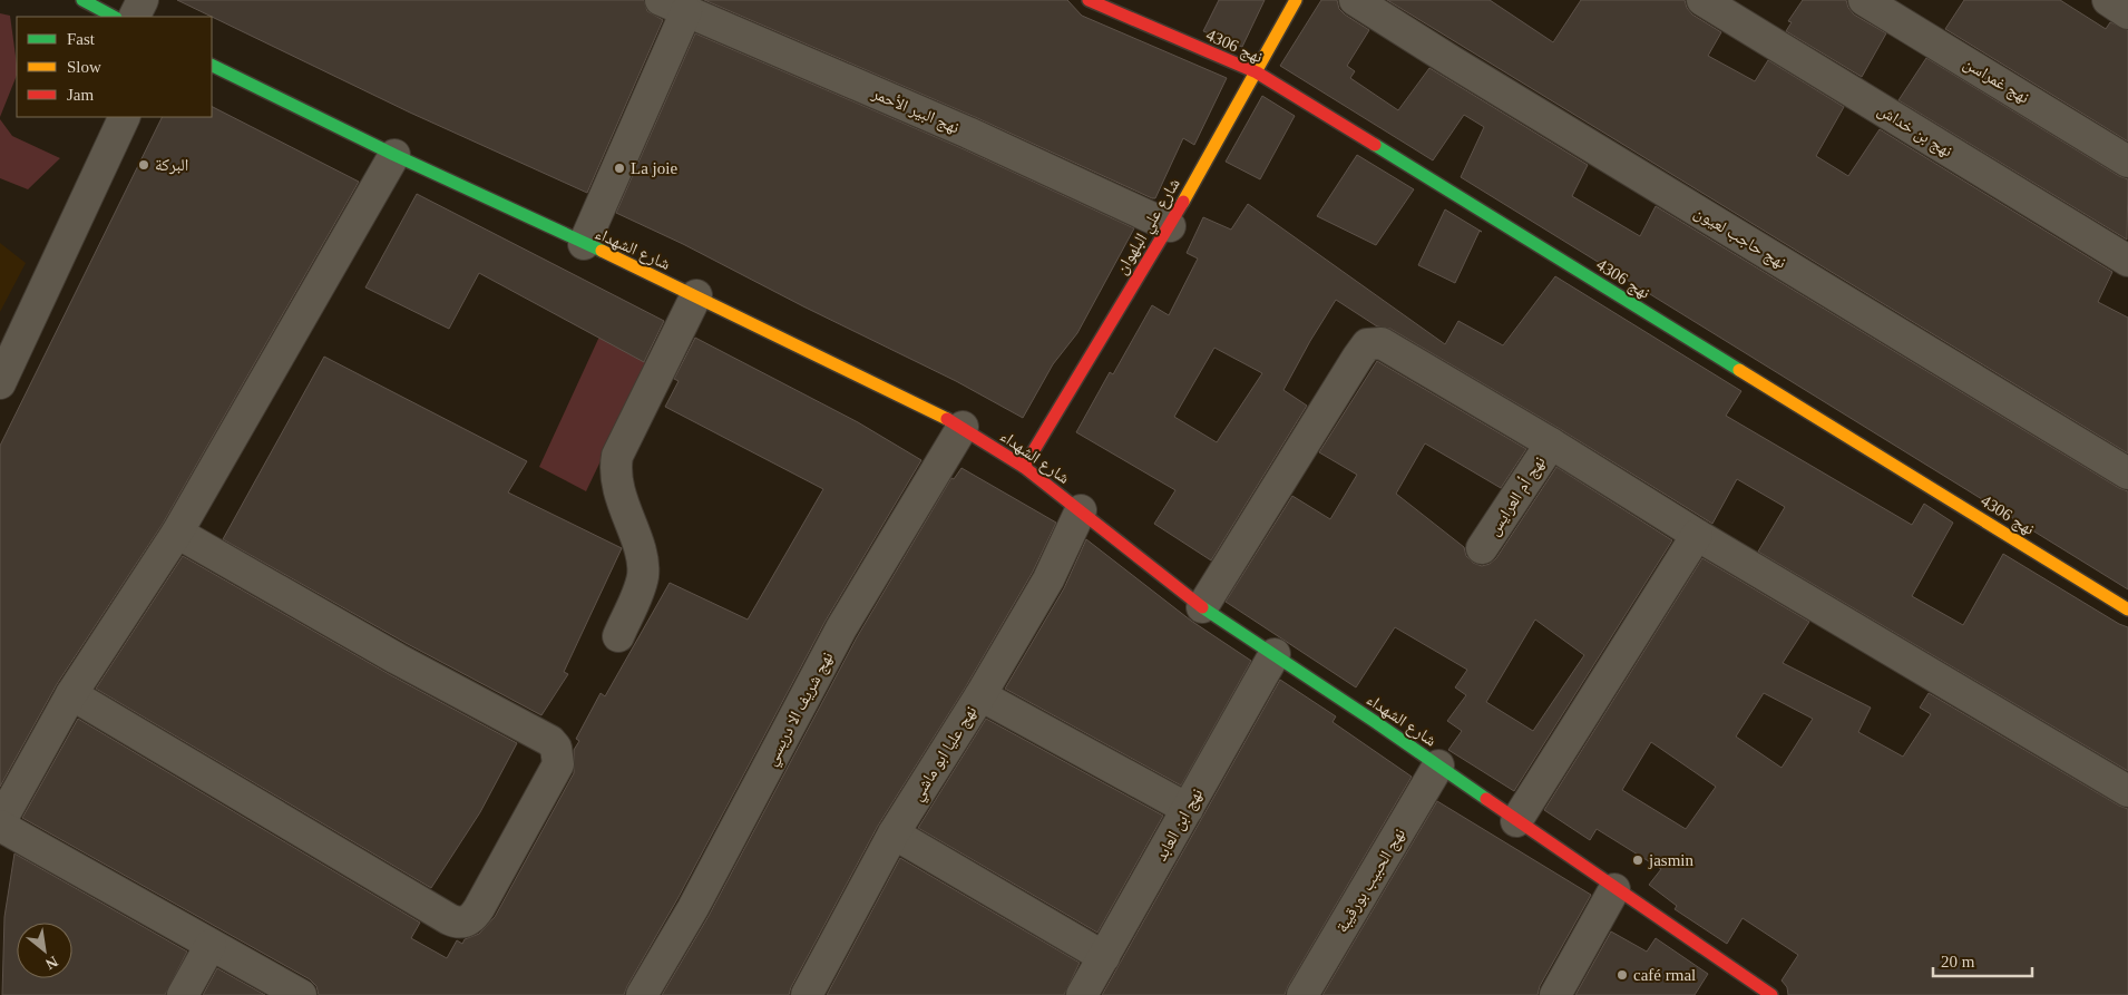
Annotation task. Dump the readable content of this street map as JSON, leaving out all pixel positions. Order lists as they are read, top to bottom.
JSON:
{
  "streets": {
    "street": [
      "نهج 4306",
      "نهج غمراسن",
      "نهج البير الأحمر",
      "نهج بن خداش",
      "شارع علي البلهوان",
      "نهج حاجب لعيون",
      "شارع الشهداء",
      "نهج أم العرايس",
      "نهج شريف الا دريسي",
      "نهج عليا ابو ماشي",
      "نهج ابن العابد",
      "نهج الحبيب بورقيبة"
    ]
  },
  "crossings": [
    ["نهج 4306", "شارع علي البلهوان"],
    ["نهج البير الأحمر", "شارع علي البلهوان"],
    ["شارع علي البلهوان", "شارع الشهداء"],
    ["شارع الشهداء", "نهج شريف الا دريسي"],
    ["شارع الشهداء", "نهج عليا ابو ماشي"],
    ["شارع الشهداء", "نهج ابن العابد"],
    ["شارع الشهداء", "نهج الحبيب بورقيبة"]
  ],
  "places": [
    "البركة",
    "La joie",
    "jasmin",
    "café rmal"
  ],
  "legend": ["Fast", "Slow", "Jam"],
  "scale_bar": "20 m",
  "north": "bottom right"
}
